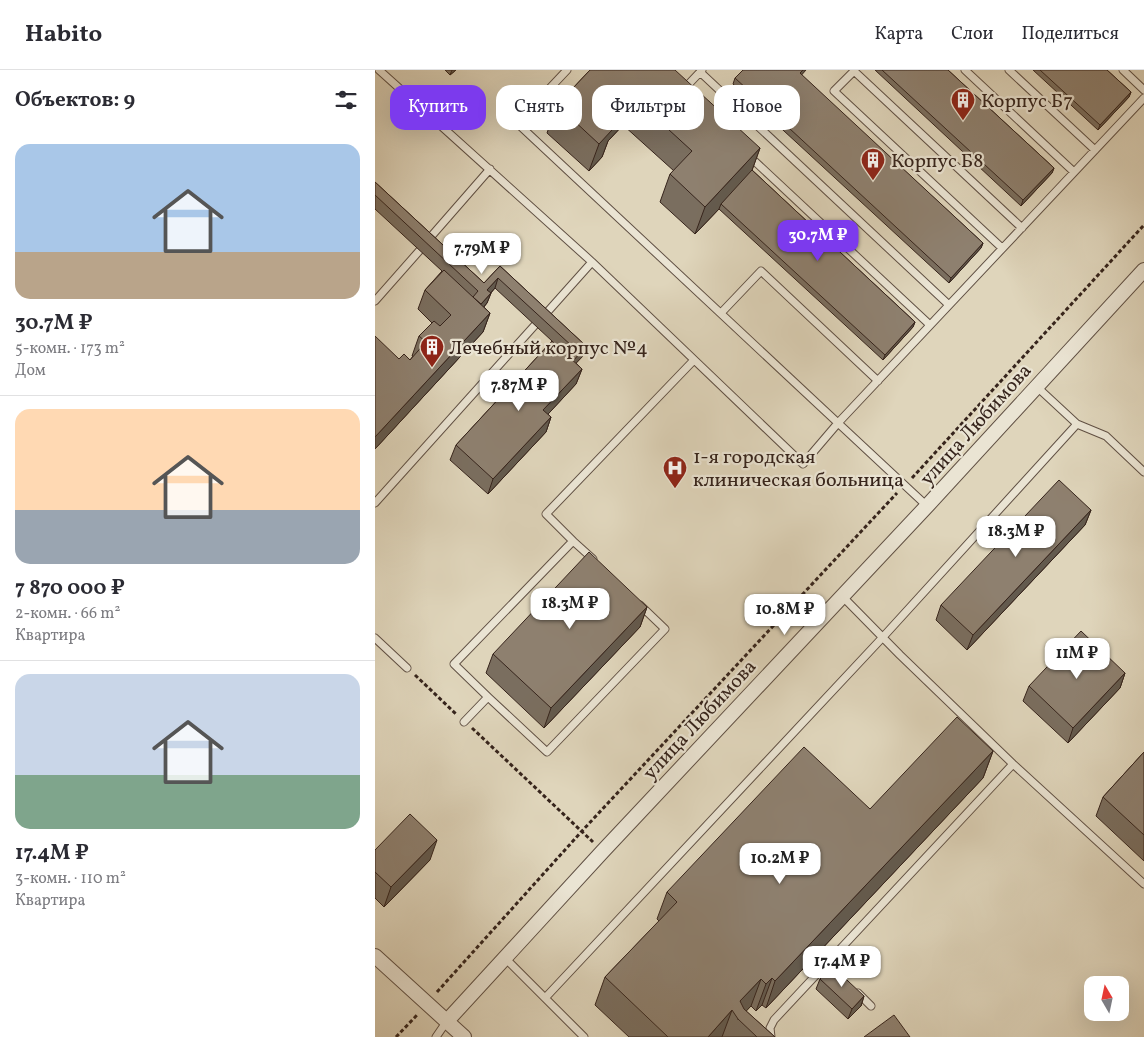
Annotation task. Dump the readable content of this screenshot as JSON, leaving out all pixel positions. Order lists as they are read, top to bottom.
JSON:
{
  "streets": {
    "street": ["улица Любимова"]
  },
  "places": {
    "building": ["Корпус Б7", "Корпус Б8", "Лечебный корпус №4"],
    "hospital": ["1-я городская клиническая больница"]
  },
  "north": "top",
  "page": {
    "header": "Habito",
    "nav": ["Карта", "Слои", "Поделиться"],
    "heading": "Объектов: 9",
    "chip": [
      "Купить",
      "Снять",
      "Фильтры",
      "Новое"
    ],
    "list": [
      {
        "name": "30.7M ₽",
        "note": "5-комн. · 173 m² · Дом"
      },
      {
        "name": "7 870 000 ₽",
        "note": "2-комн. · 66 m² · Квартира"
      },
      {
        "name": "17.4M ₽",
        "note": "3-комн. · 110 m² · Квартира"
      }
    ],
    "price": [
      "30.7M ₽",
      "7.79M ₽",
      "7.87M ₽",
      "18.3M ₽",
      "18.3M ₽",
      "10.8M ₽",
      "11M ₽",
      "10.2M ₽",
      "17.4M ₽"
    ]
  }
}
